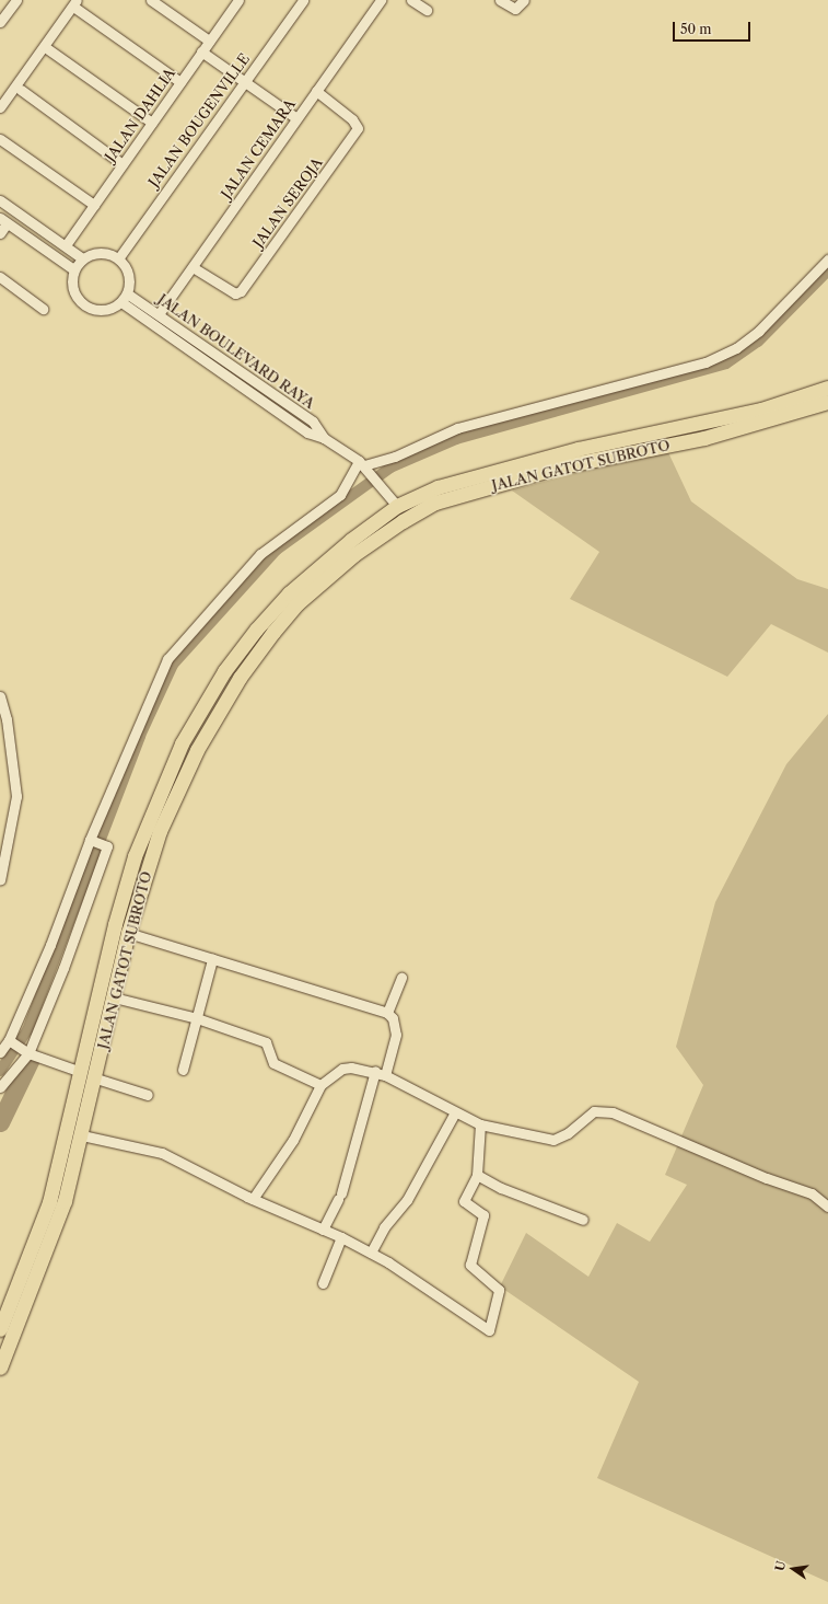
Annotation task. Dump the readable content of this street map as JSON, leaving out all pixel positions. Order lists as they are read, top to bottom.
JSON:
{
  "streets": {
    "highway": ["JALAN GATOT SUBROTO"],
    "street": [
      "JALAN DAHLIA",
      "JALAN BOUGENVILLE",
      "JALAN CEMARA",
      "JALAN SEROJA",
      "JALAN BOULEVARD RAYA"
    ]
  },
  "crossings": [
    ["JALAN BOUGENVILLE", "JALAN BOULEVARD RAYA"],
    ["JALAN CEMARA", "JALAN SEROJA"],
    ["JALAN CEMARA", "JALAN BOULEVARD RAYA"],
    ["JALAN BOULEVARD RAYA", "JALAN GATOT SUBROTO"]
  ],
  "scale_bar": "50 m",
  "north": "left"
}
